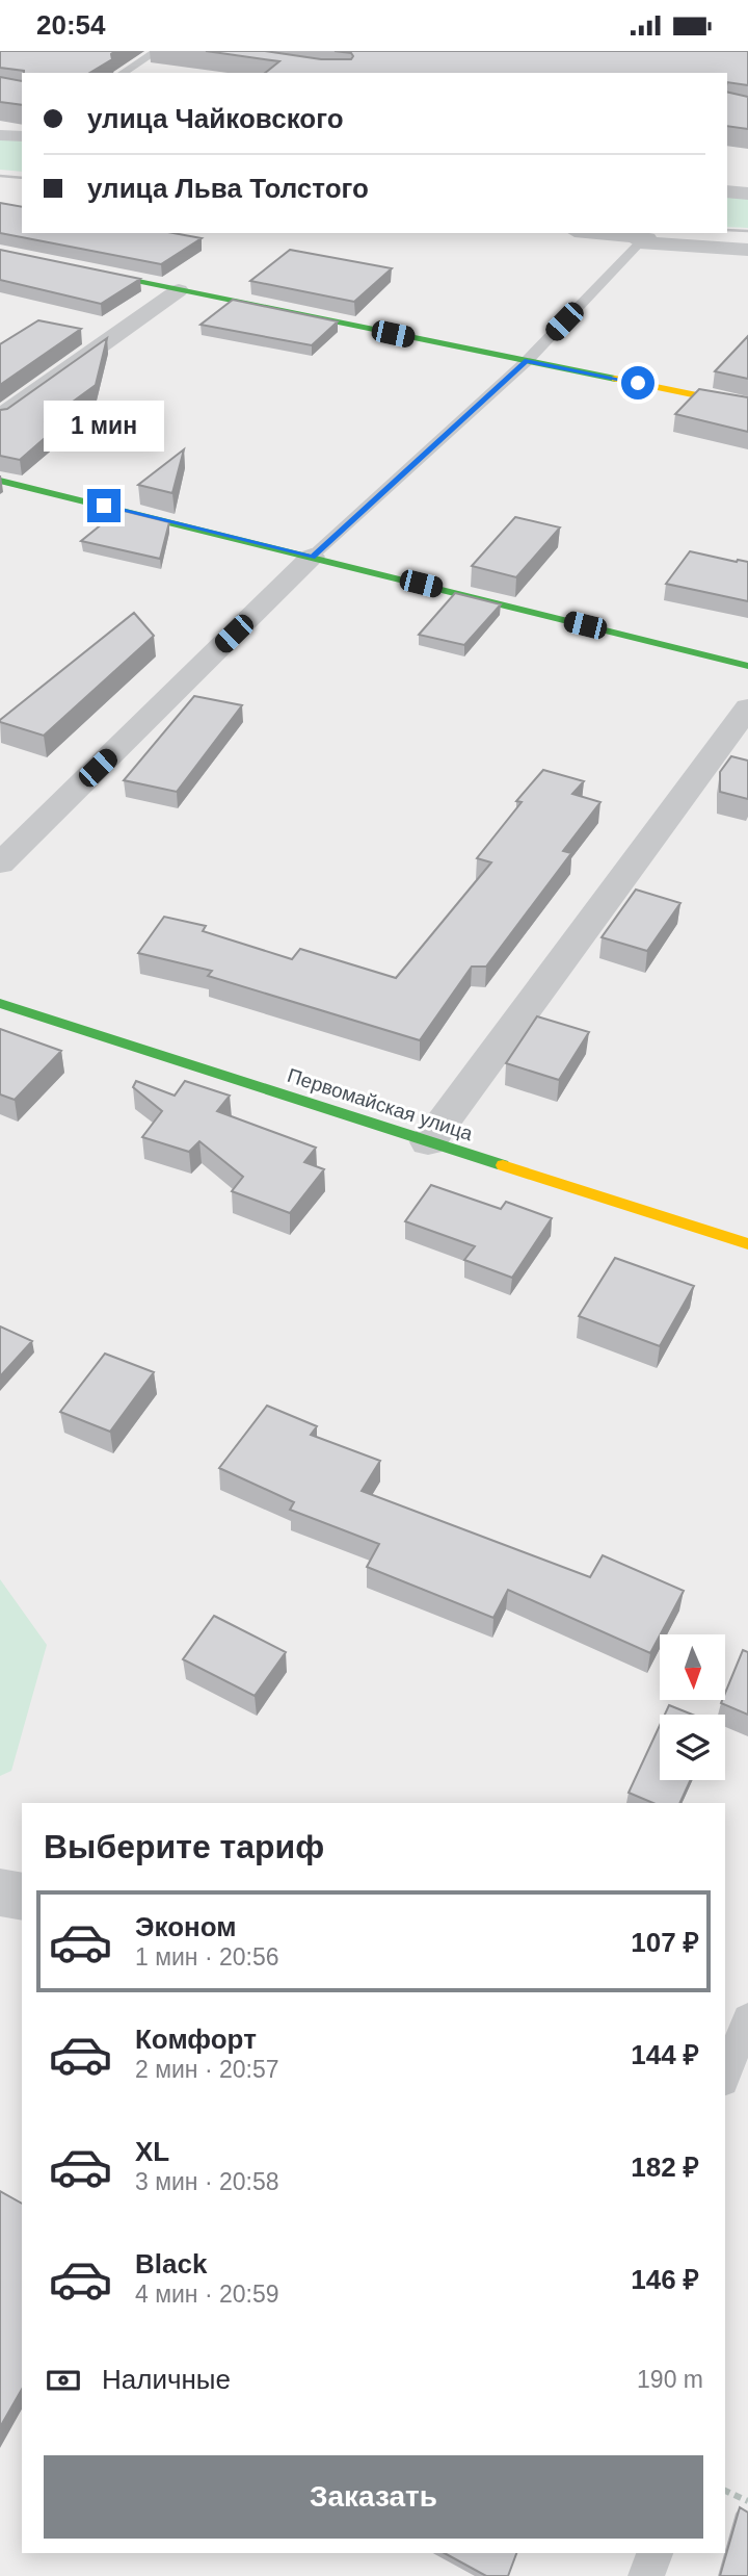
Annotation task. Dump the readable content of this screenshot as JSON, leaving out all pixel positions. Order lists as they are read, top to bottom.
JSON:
{
  "streets": {
    "street": ["Первомайская улица"]
  },
  "north": "bottom",
  "page": {
    "status": "20:54",
    "banner": ["улица Чайковского", "улица Льва Толстого"],
    "bubble": "1 мин",
    "heading": "Выберите тариф",
    "list": [
      {
        "name": "Эконом",
        "note": "1 мин · 20:56",
        "value": "107 ₽"
      },
      {
        "name": "Комфорт",
        "note": "2 мин · 20:57",
        "value": "144 ₽"
      },
      {
        "name": "XL",
        "note": "3 мин · 20:58",
        "value": "182 ₽"
      },
      {
        "name": "Black",
        "note": "4 мин · 20:59",
        "value": "146 ₽"
      }
    ],
    "pay": ["Наличные", "190 m"],
    "buttons": "Заказать"
  }
}
